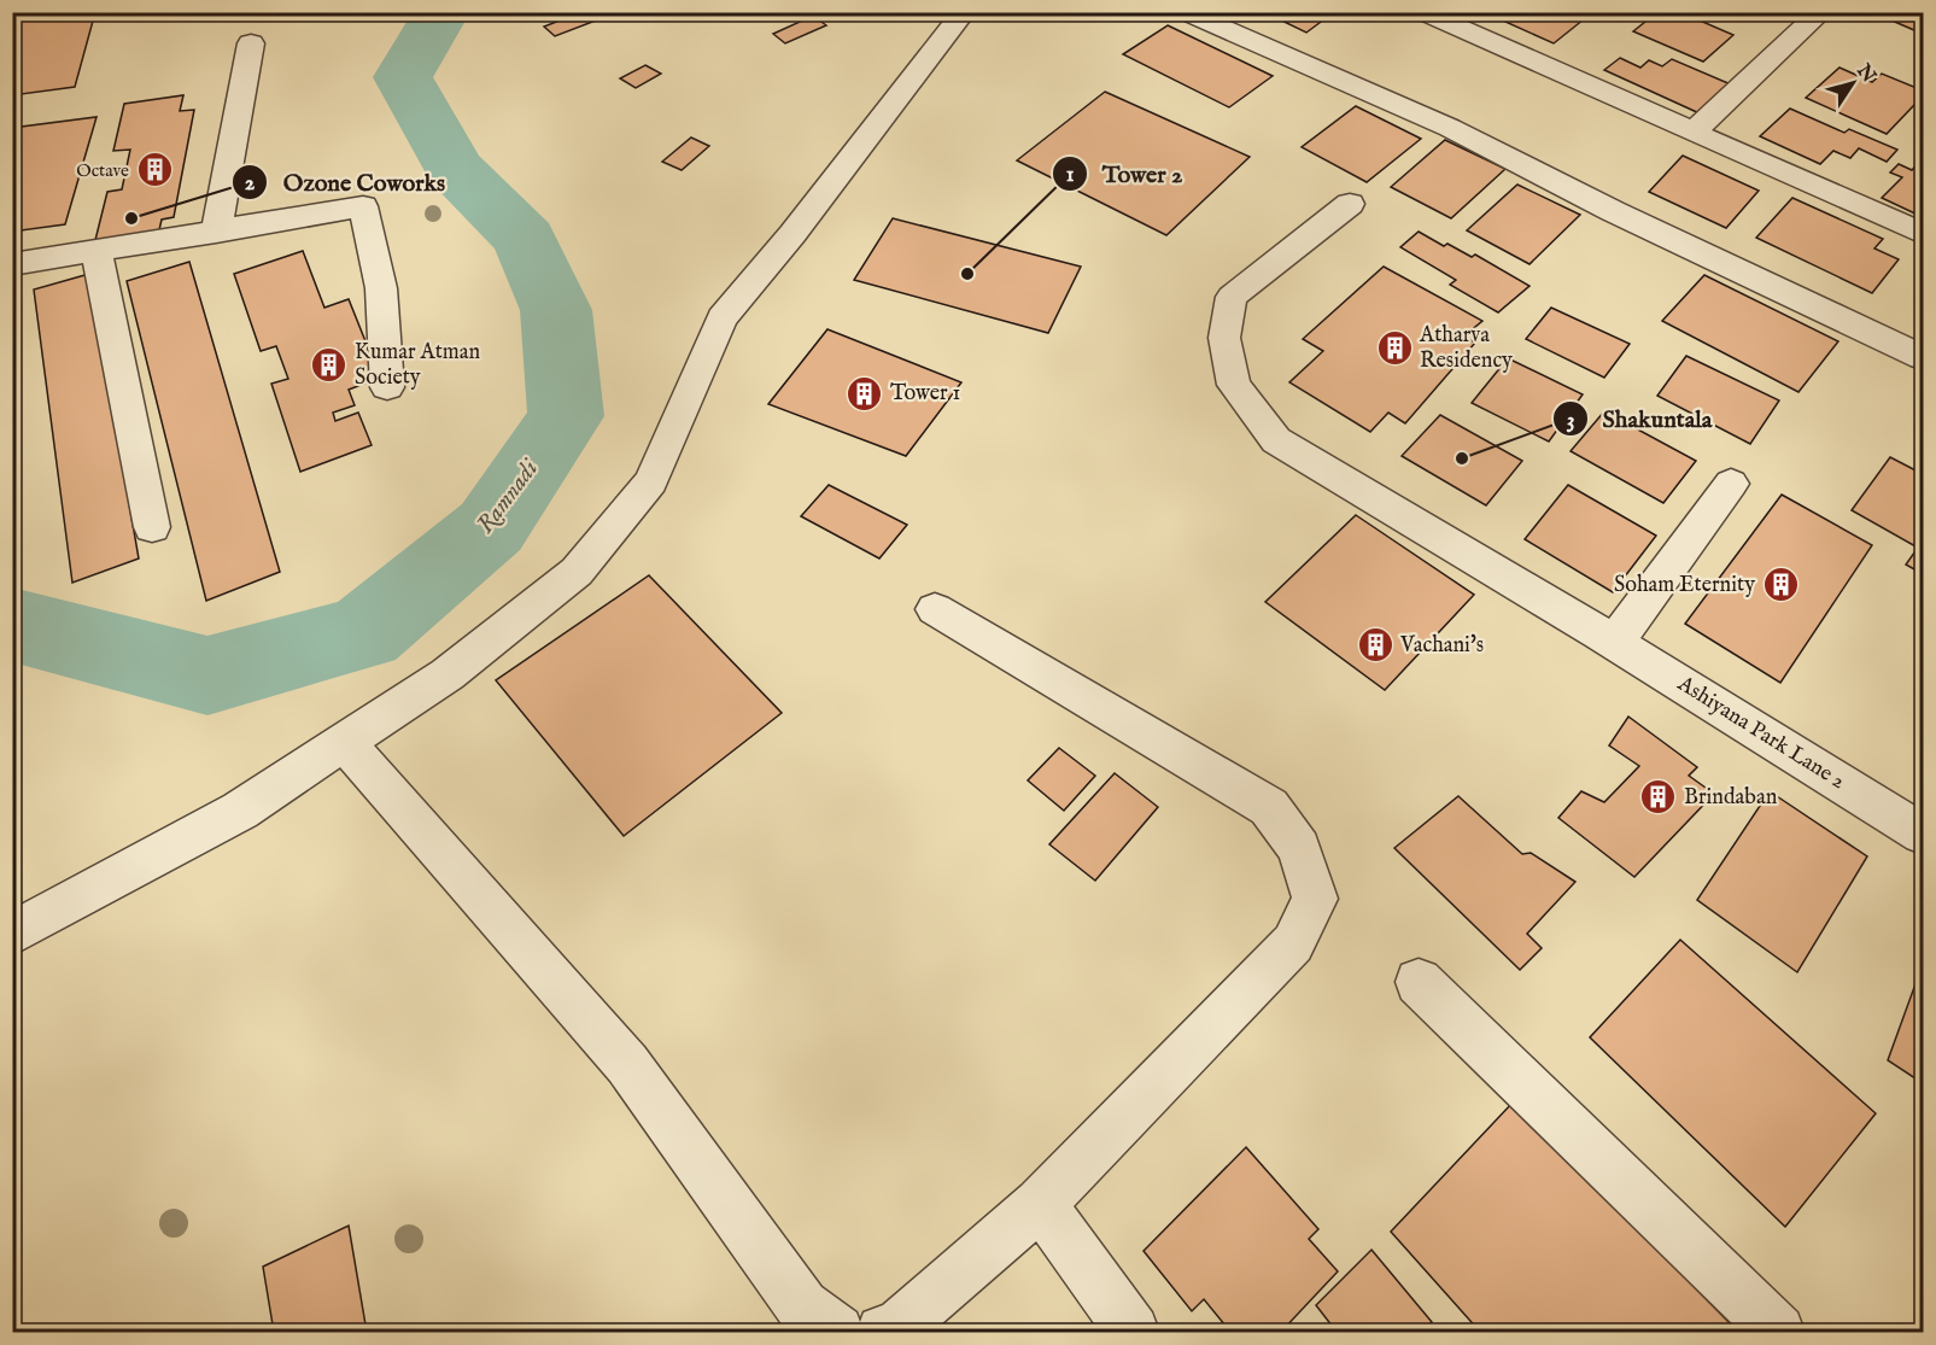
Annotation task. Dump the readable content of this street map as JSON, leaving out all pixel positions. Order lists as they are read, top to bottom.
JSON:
{
  "streets": {
    "street": ["Ashiyana Park Lane 2"]
  },
  "water": ["Ramnadi"],
  "places": {
    "building": [
      "Octave",
      "Atharva Residency",
      "Kumar Atman Society",
      "Tower 1",
      "Soham Eternity",
      "Vachani's",
      "Brindaban"
    ],
    "other": ["Ozone Coworks", "Tower 2", "Shakuntala"]
  },
  "north": "top right"
}
